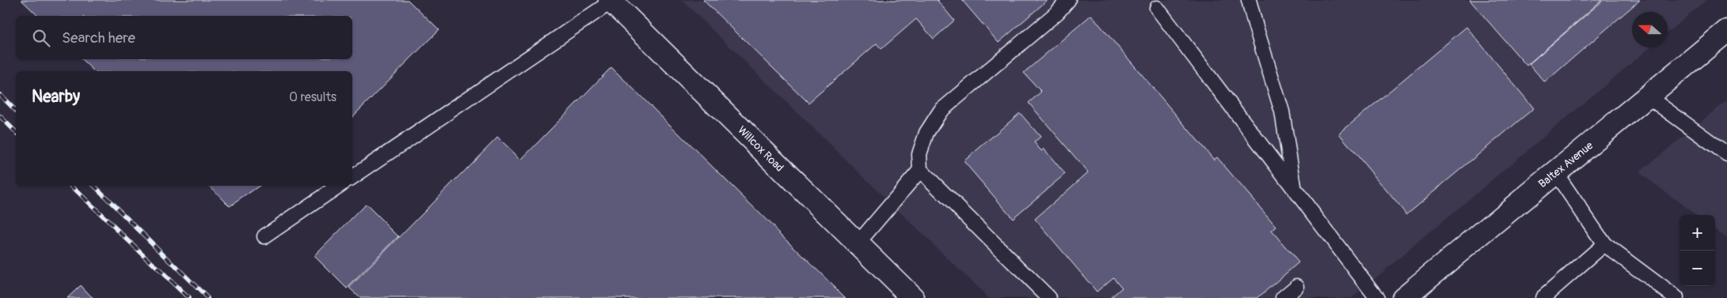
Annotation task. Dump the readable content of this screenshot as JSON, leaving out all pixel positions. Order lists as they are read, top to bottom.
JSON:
{
  "streets": {
    "main road": ["Willcox Road", "Baltex Avenue"]
  },
  "north": "left",
  "page": {
    "search": "Search here",
    "heading": ["Nearby", "0 results"],
    "map_buttons": ["+", "−"]
  }
}
